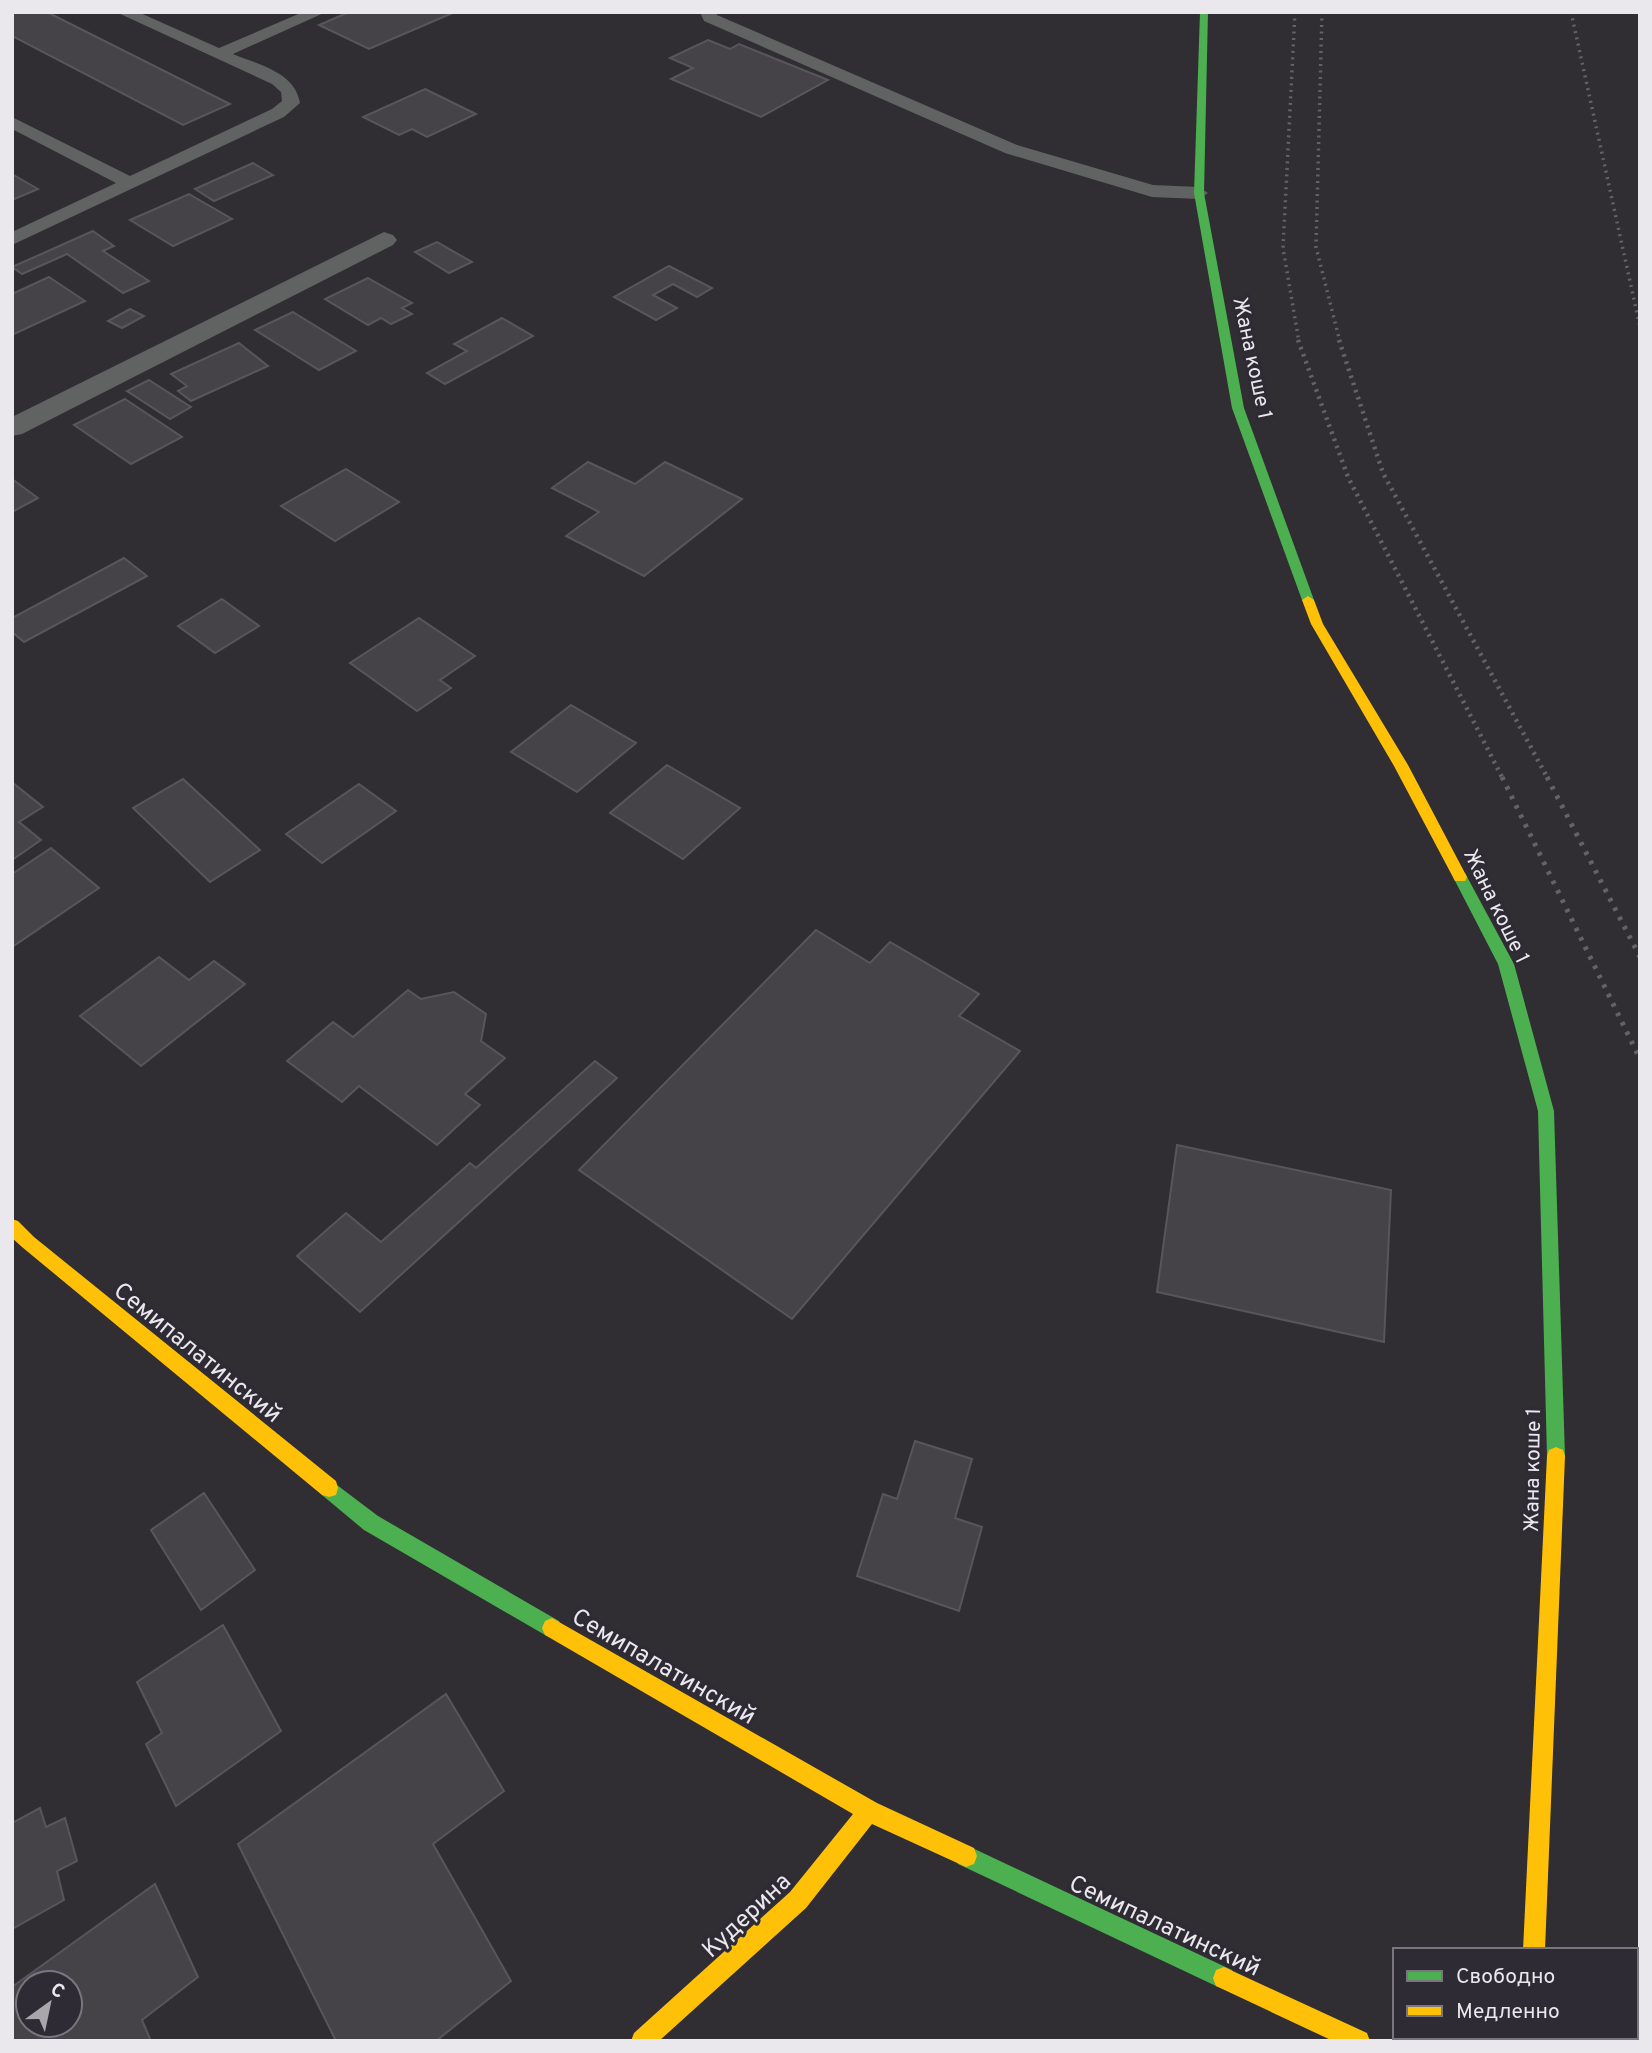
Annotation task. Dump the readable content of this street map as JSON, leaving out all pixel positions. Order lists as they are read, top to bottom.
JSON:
{
  "streets": {
    "street": ["Жана коше 1", "Семипалатинский", "Кудерина"]
  },
  "crossings": [
    ["Семипалатинский", "Кудерина"]
  ],
  "legend": ["Свободно", "Медленно"],
  "north": "top right"
}
